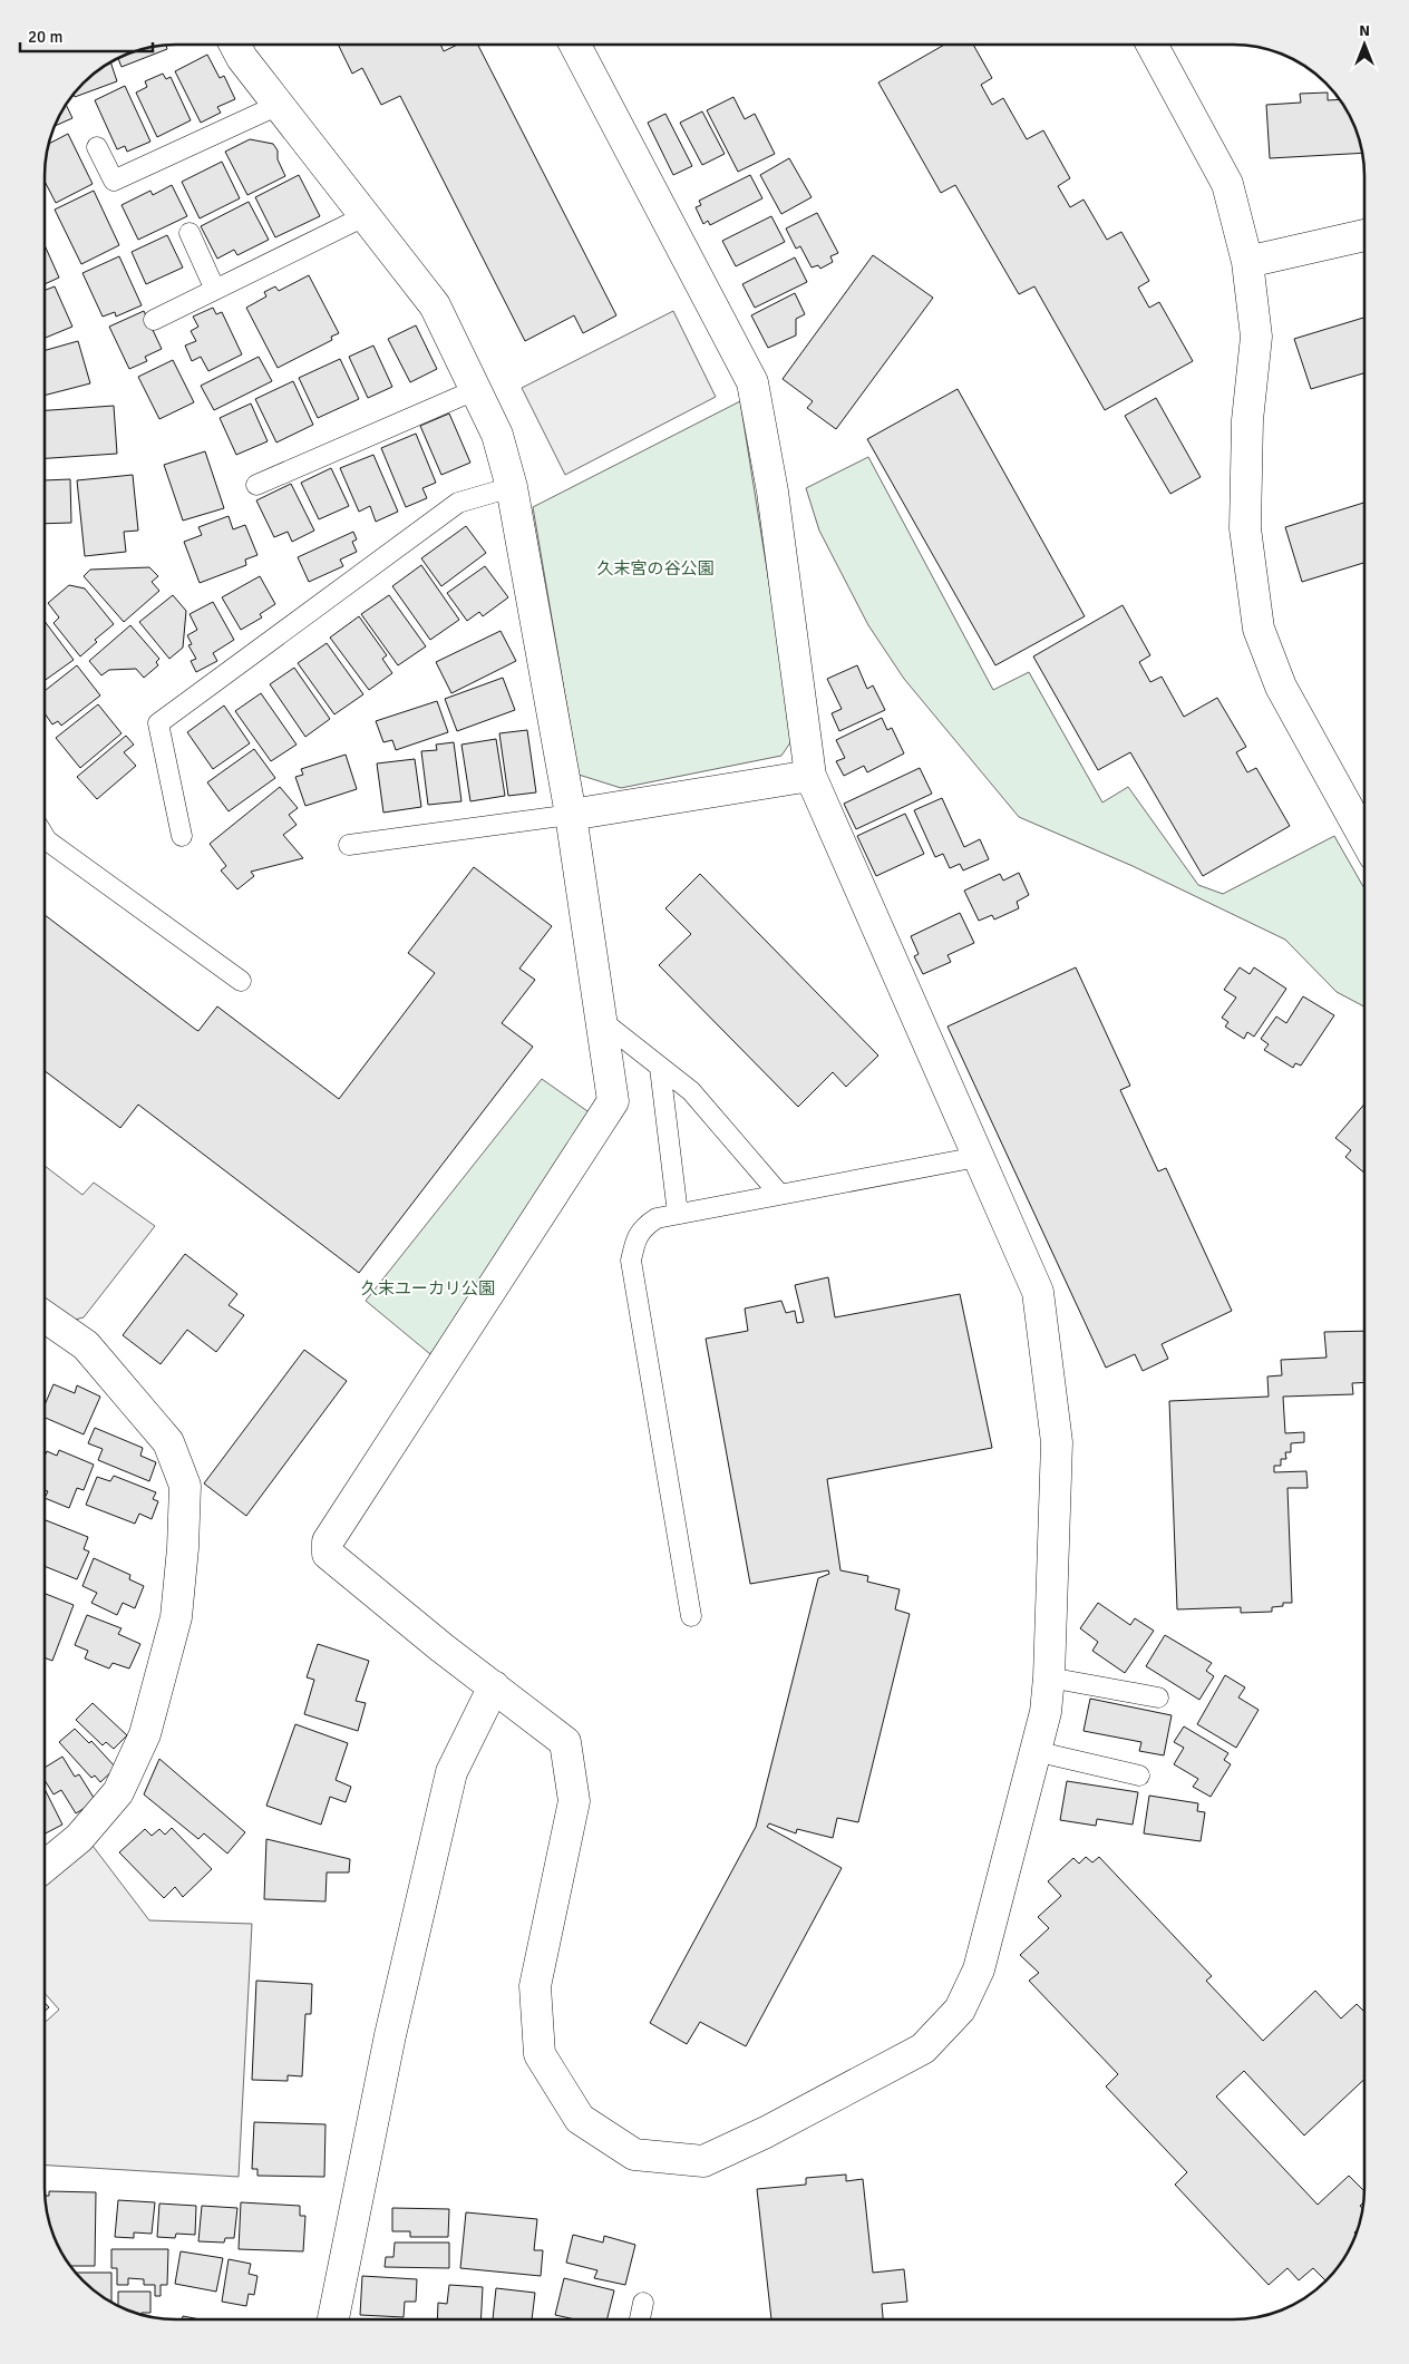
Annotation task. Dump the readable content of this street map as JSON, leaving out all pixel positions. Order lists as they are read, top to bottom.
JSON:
{
  "parks": ["久末宮の谷公園", "久末ユーカリ公園"],
  "scale_bar": "20 m",
  "north": "top"
}
